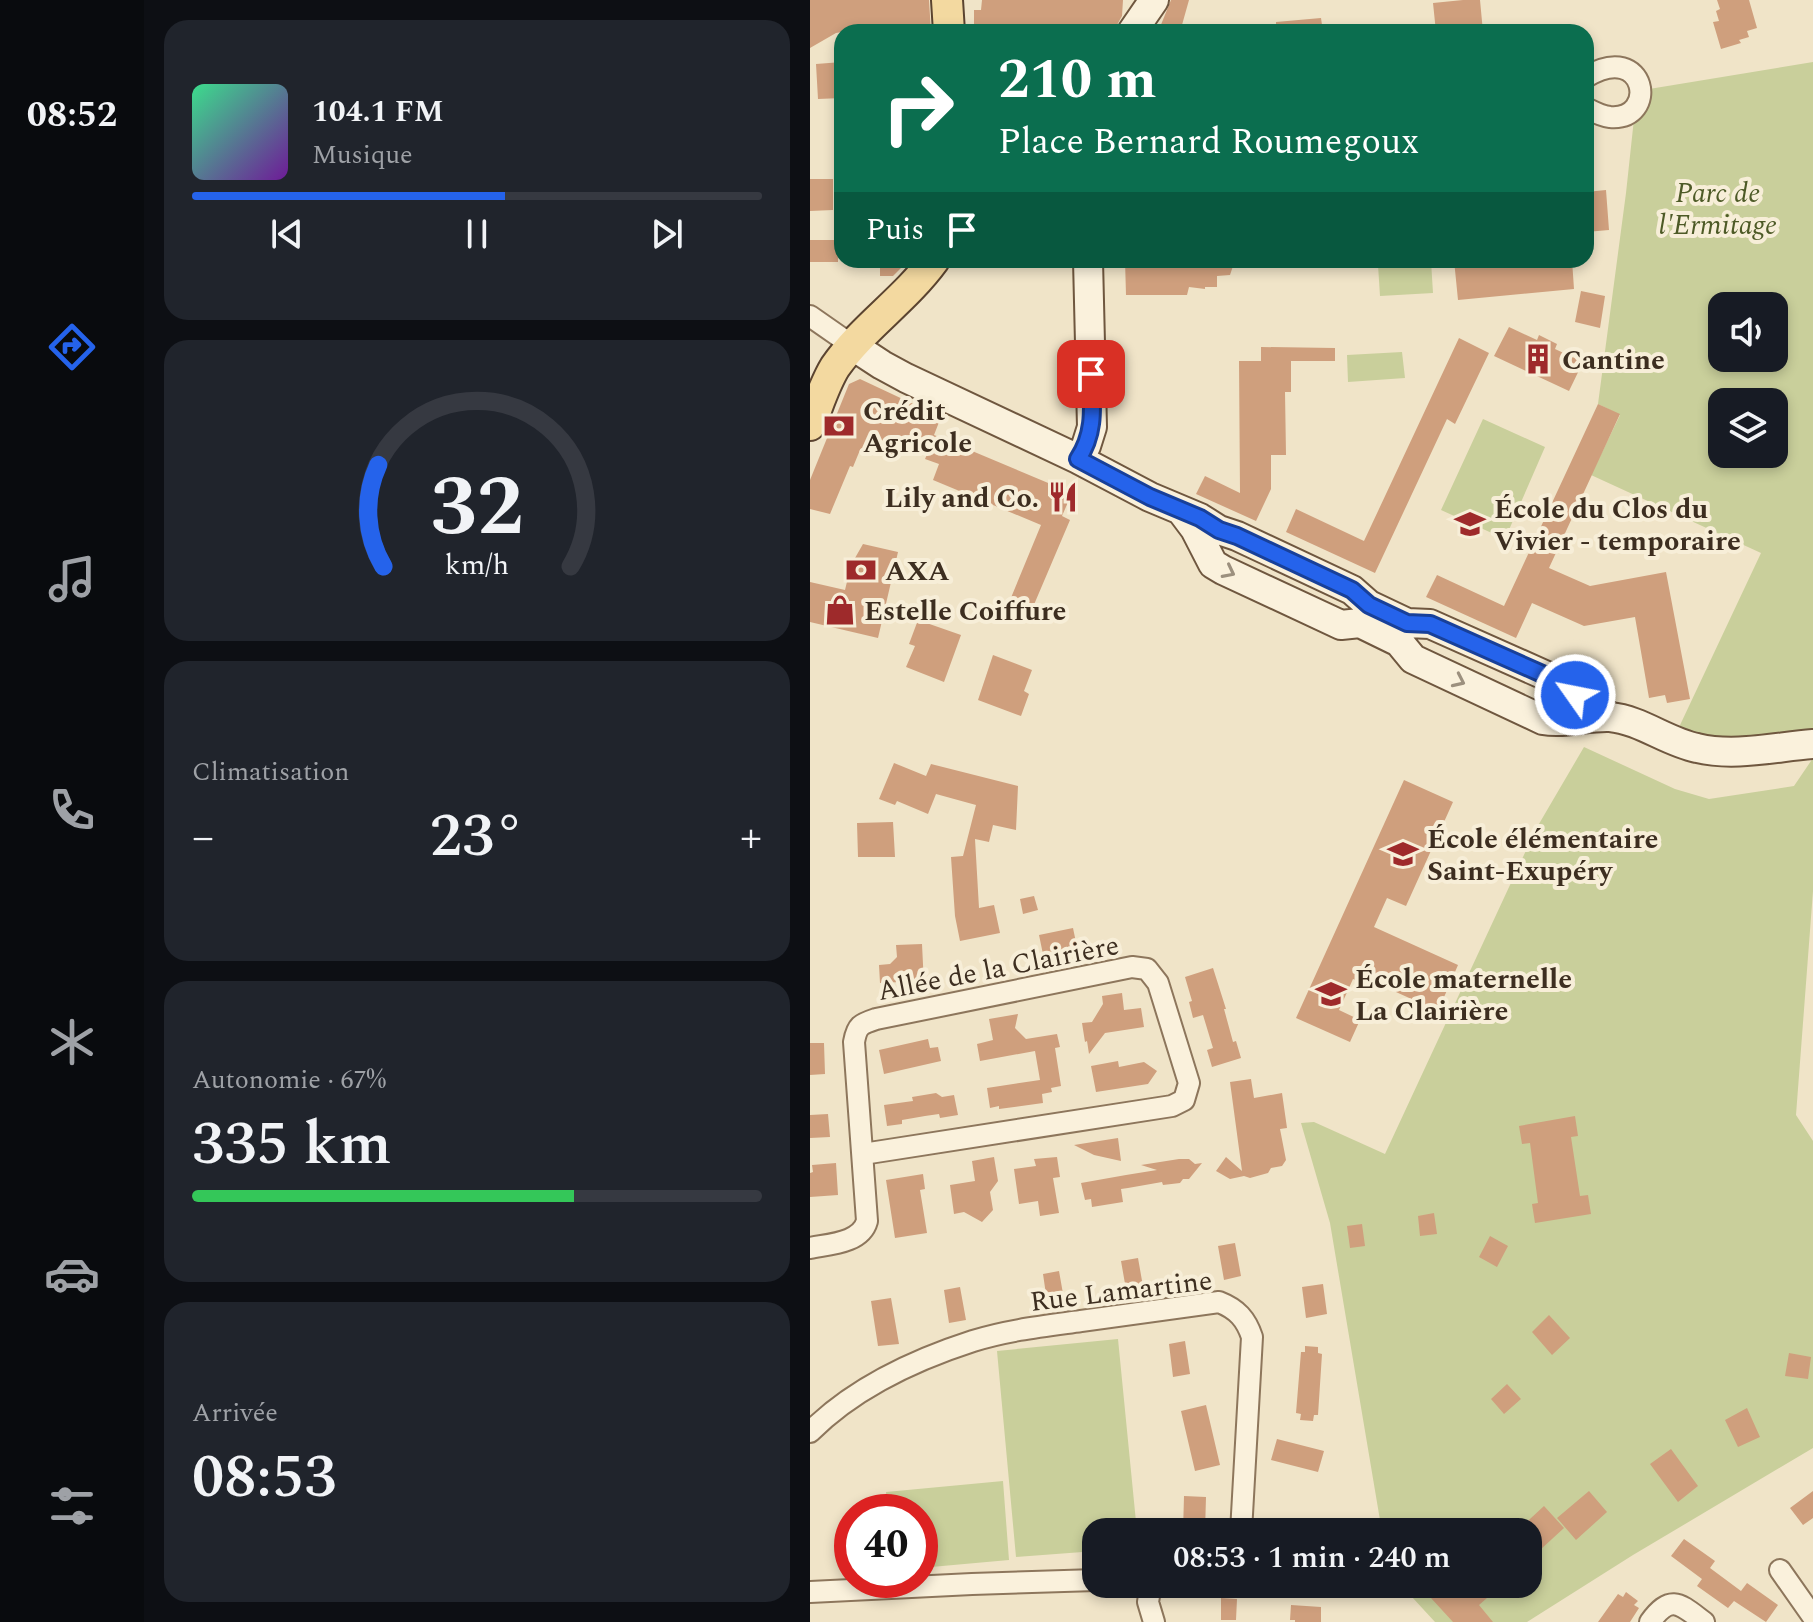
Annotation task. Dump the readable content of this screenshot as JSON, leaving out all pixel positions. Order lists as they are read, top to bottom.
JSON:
{
  "streets": {
    "street": ["Allée de la Clairière", "Rue Lamartine"]
  },
  "parks": ["Parc de l'Ermitage"],
  "places": {
    "building": ["Cantine"],
    "bank": ["Crédit Agricole", "AXA"],
    "restaurant": ["Lily and Co."],
    "school or university": ["École du Clos du Vivier - temporaire", "École élémentaire Saint-Exupéry", "École maternelle La Clairière"],
    "shop": ["Estelle Coiffure"]
  },
  "page": {
    "tabs": "08:52",
    "turn": ["210 m", "Place Bernard Roumegoux"],
    "song": ["104.1 FM", "Musique"],
    "then": "Puis",
    "tile": [
      "Climatisation",
      ["Autonomie · 67%", "335 km"],
      ["Arrivée", "08:53"]
    ],
    "heat": ["−", "23°", "+"],
    "limit": "40",
    "trip": "08:53 · 1 min · 240 m",
    "gauge": ["32", "km/h"]
  }
}
